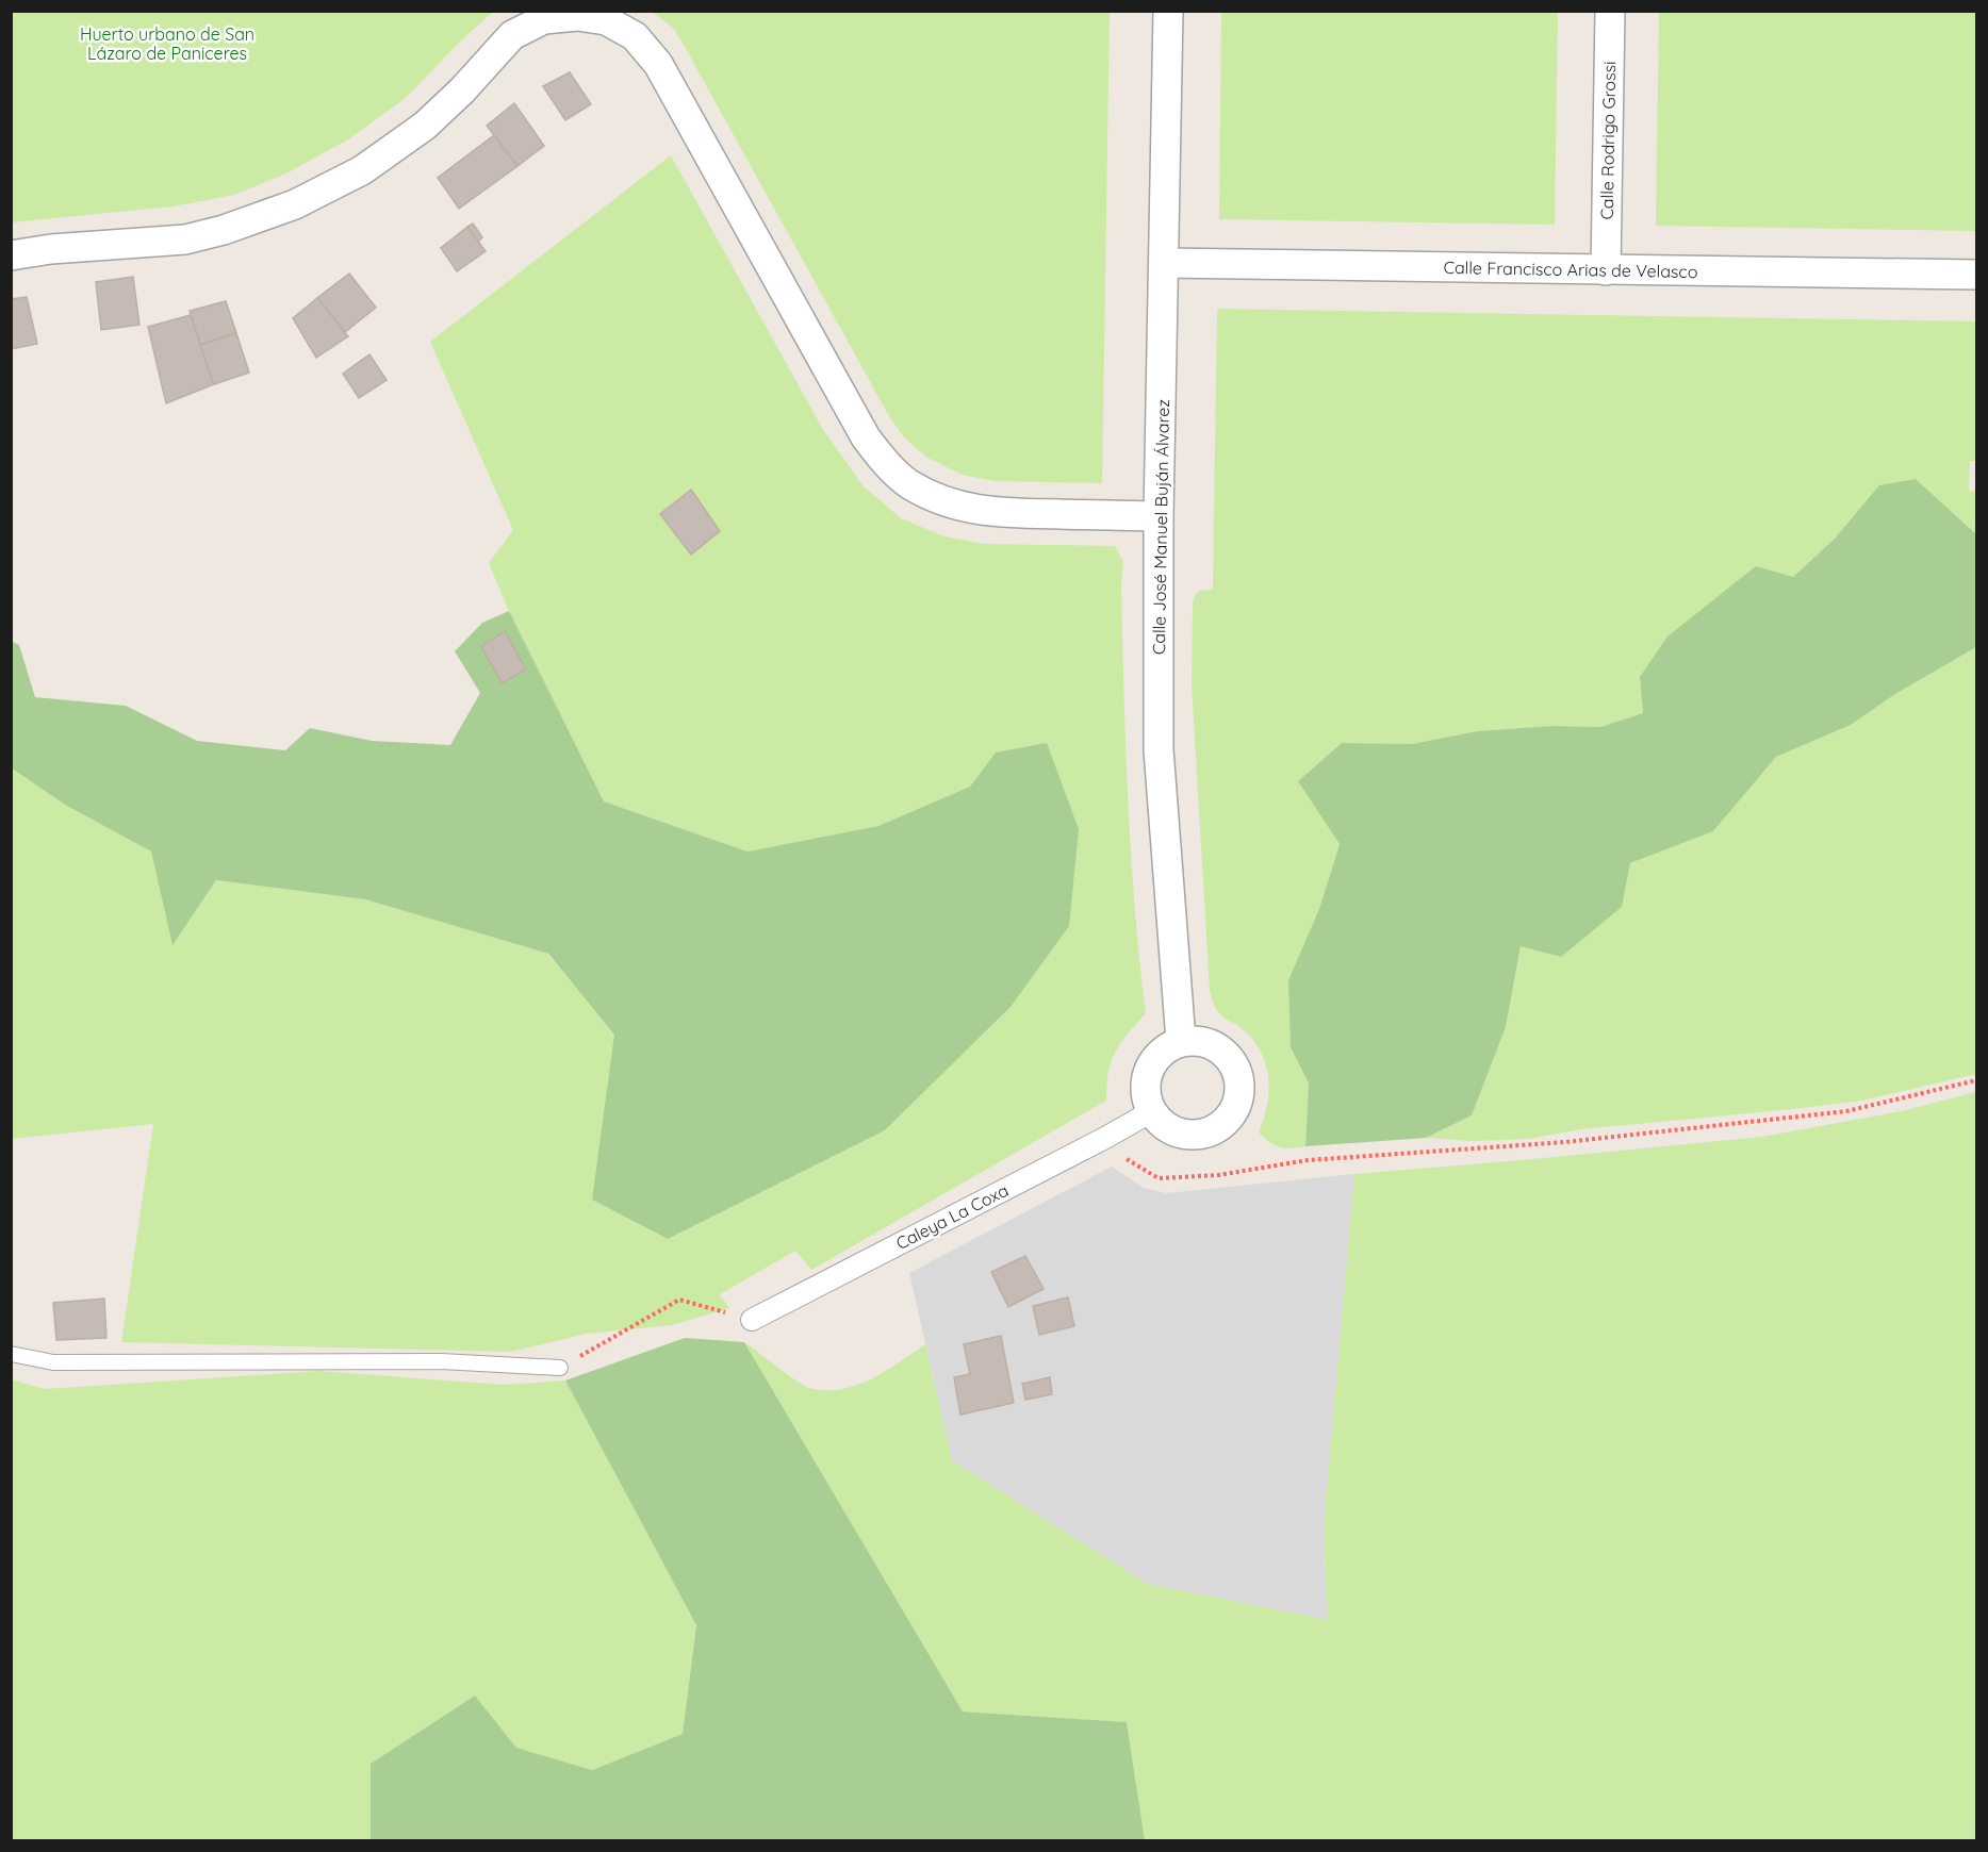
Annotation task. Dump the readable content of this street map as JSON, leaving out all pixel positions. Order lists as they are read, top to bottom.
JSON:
{
  "streets": {
    "street": [
      "Calle Rodrigo Grossi",
      "Calle Francisco Arias de Velasco",
      "Calle José Manuel Buján Álvarez",
      "Caleya La Coxa"
    ]
  },
  "crossings": [
    ["Calle Rodrigo Grossi", "Calle Francisco Arias de Velasco"],
    ["Calle Francisco Arias de Velasco", "Calle José Manuel Buján Álvarez"],
    ["Calle José Manuel Buján Álvarez", "Caleya La Coxa"]
  ],
  "parks": ["Huerto urbano de San Lázaro de Paniceres"]
}
